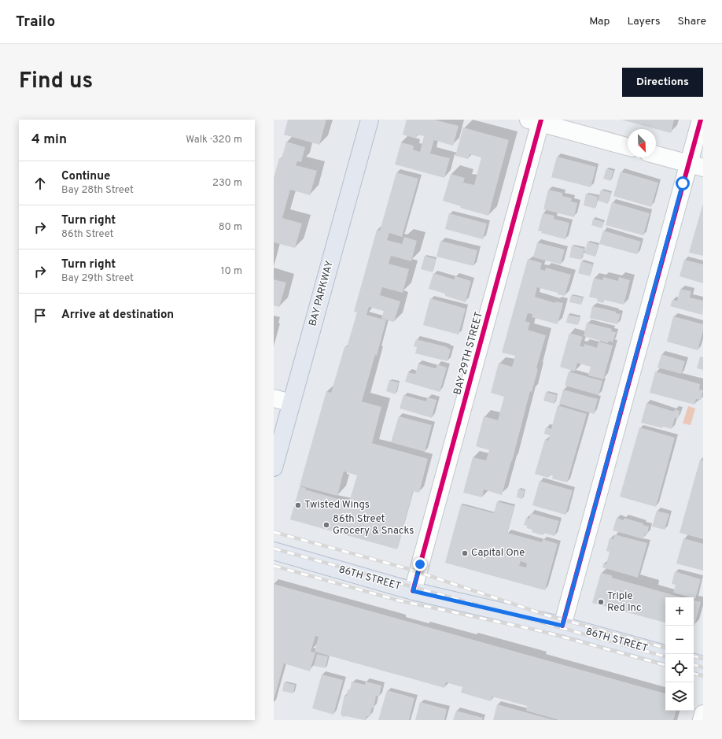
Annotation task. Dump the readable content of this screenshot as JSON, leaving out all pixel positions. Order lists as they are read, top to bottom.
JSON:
{
  "streets": {
    "main road": ["BAY PARKWAY", "86TH STREET"],
    "street": ["BAY 29TH STREET"]
  },
  "crossings": [
    ["BAY 29TH STREET", "86TH STREET"]
  ],
  "places": [
    "Twisted Wings",
    "86th Street Grocery & Snacks",
    "Capital One",
    "Triple Red Inc"
  ],
  "north": "bottom right",
  "page": {
    "header": "Trailo",
    "nav": ["Map", "Layers", "Share"],
    "title": "Find us",
    "buttons": "Directions",
    "heading": ["4 min", "Walk · 320 m"],
    "list": [
      ["Continue", "Bay 28th Street", "230 m"],
      ["Turn right", "86th Street", "80 m"],
      ["Turn right", "Bay 29th Street", "10 m"],
      "Arrive at destination"
    ],
    "map_buttons": ["+", "−"]
  }
}
